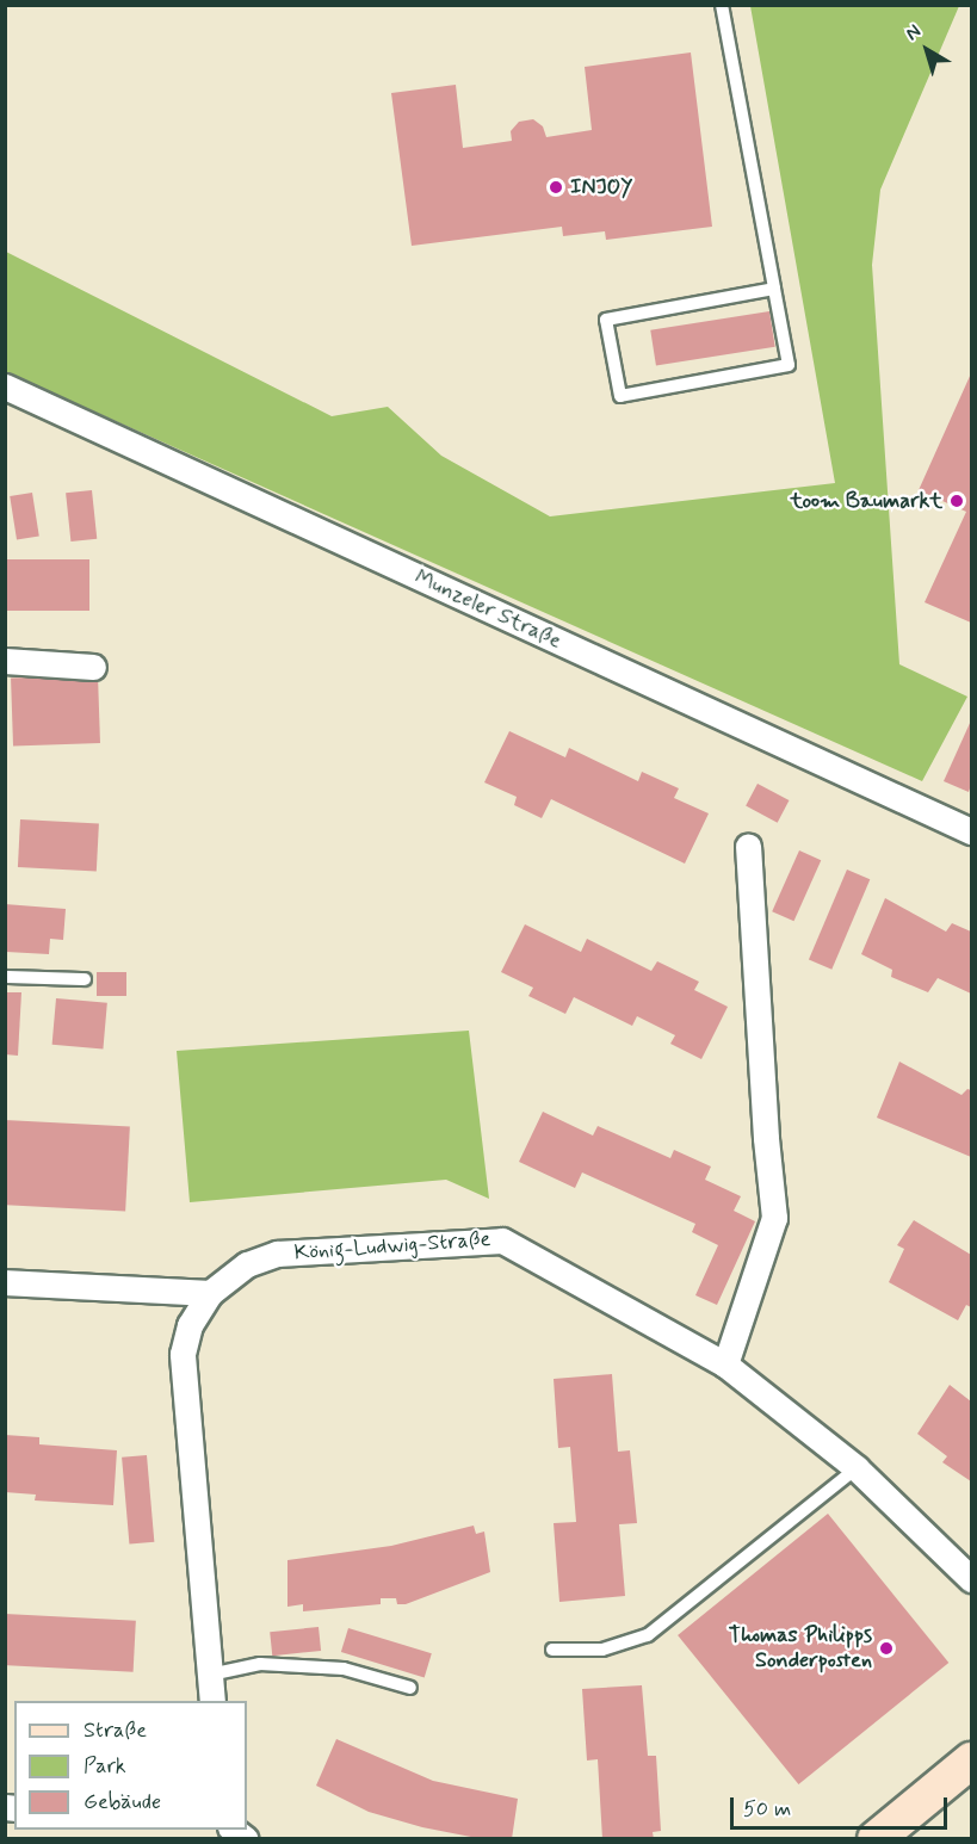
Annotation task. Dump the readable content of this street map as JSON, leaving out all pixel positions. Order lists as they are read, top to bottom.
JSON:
{
  "streets": {
    "street": ["Munzeler Straße", "König-Ludwig-Straße"]
  },
  "places": ["INJOY", "toom Baumarkt", "Thomas Philipps Sonderposten"],
  "legend": ["Straße", "Park", "Gebäude"],
  "scale_bar": "50 m",
  "north": "top left"
}
